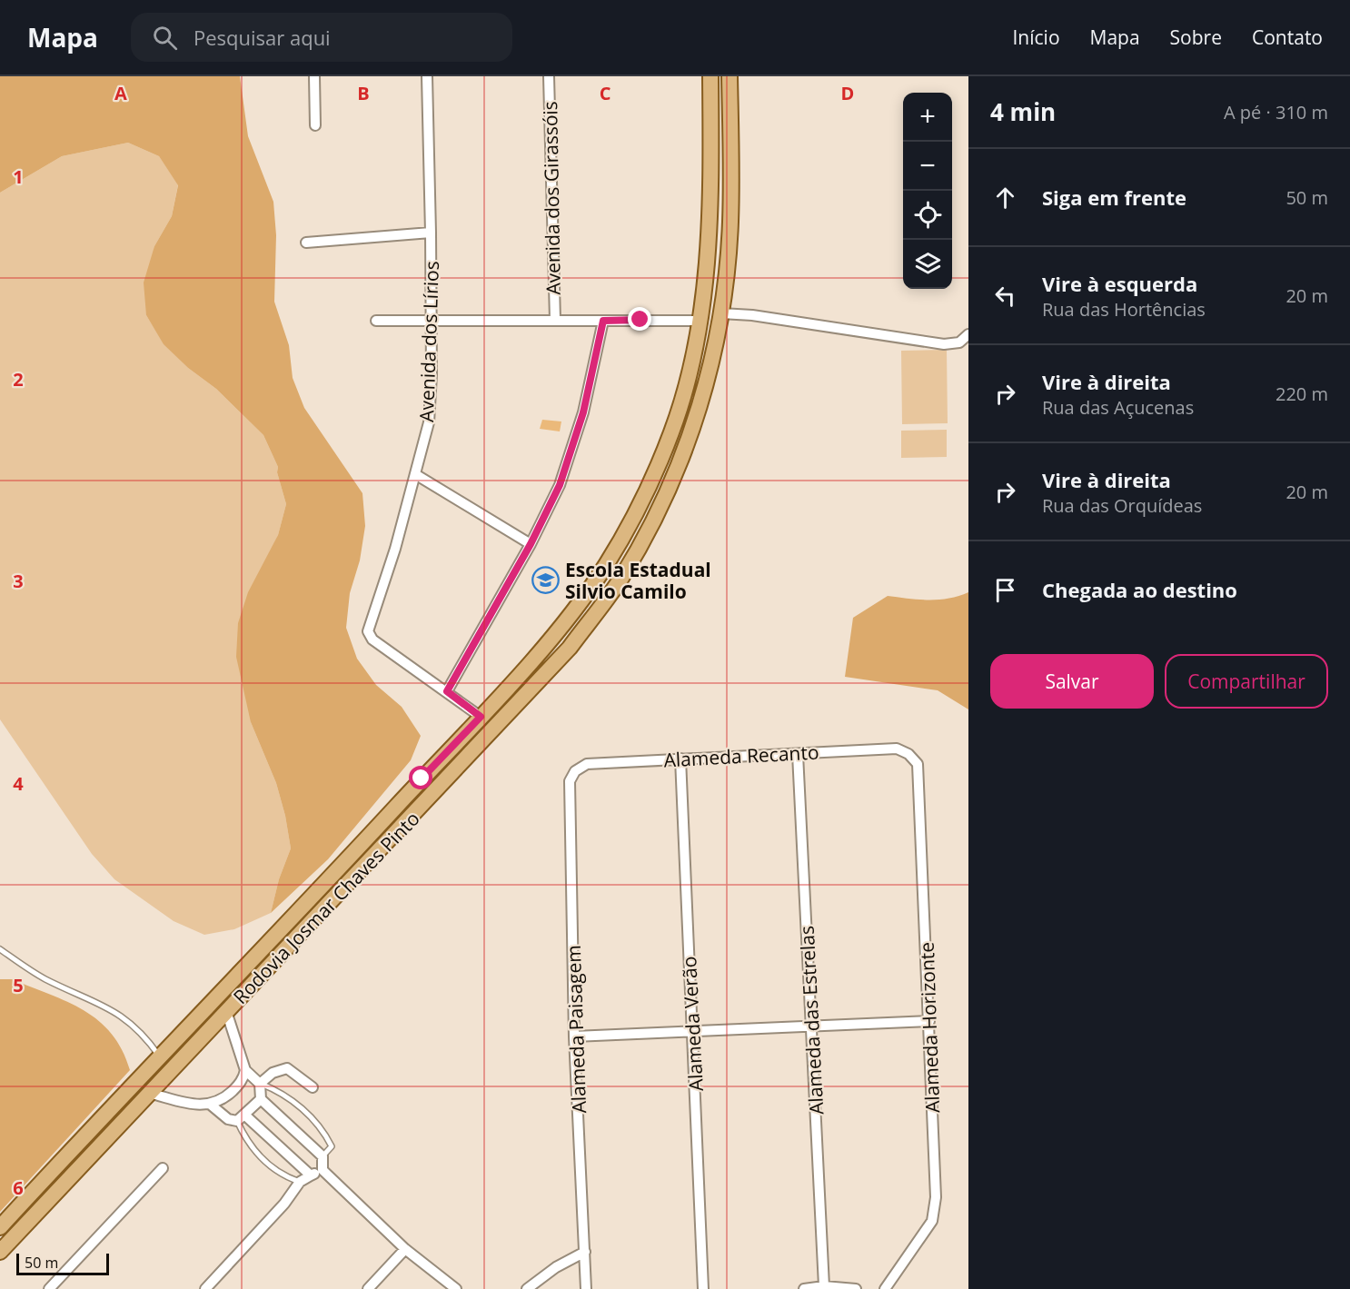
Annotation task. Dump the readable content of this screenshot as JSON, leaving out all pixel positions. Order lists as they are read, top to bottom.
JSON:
{
  "streets": {
    "main road": ["Rodovia Josmar Chaves Pinto"],
    "street": [
      "Avenida dos Girassóis",
      "Avenida dos Lírios",
      "Alameda Recanto",
      "Alameda das Estrelas",
      "Alameda Verão",
      "Alameda Horizonte",
      "Alameda Paisagem"
    ]
  },
  "crossings": [
    ["Alameda Recanto", "Alameda das Estrelas"],
    ["Alameda Recanto", "Alameda Verão"],
    ["Alameda Recanto", "Alameda Horizonte"],
    ["Alameda Recanto", "Alameda Paisagem"]
  ],
  "places": {
    "school or university": ["Escola Estadual Silvio Camilo"]
  },
  "scale_bar": "50 m",
  "page": {
    "header": "Mapa",
    "search": "Pesquisar aqui",
    "nav": [
      "Início",
      "Mapa",
      "Sobre",
      "Contato"
    ],
    "heading": ["4 min", "A pé · 310 m"],
    "map_buttons": ["+", "−"],
    "list": [
      ["Siga em frente", "50 m"],
      ["Vire à esquerda", "Rua das Hortências", "20 m"],
      ["Vire à direita", "Rua das Açucenas", "220 m"],
      ["Vire à direita", "Rua das Orquídeas", "20 m"],
      "Chegada ao destino"
    ],
    "buttons": ["Salvar", "Compartilhar"],
    "scale": "50 m"
  },
  "grid": {
    "columns": [
      "A",
      "B",
      "C",
      "D"
    ],
    "rows": [
      "1",
      "2",
      "3",
      "4",
      "5",
      "6"
    ]
  }
}
